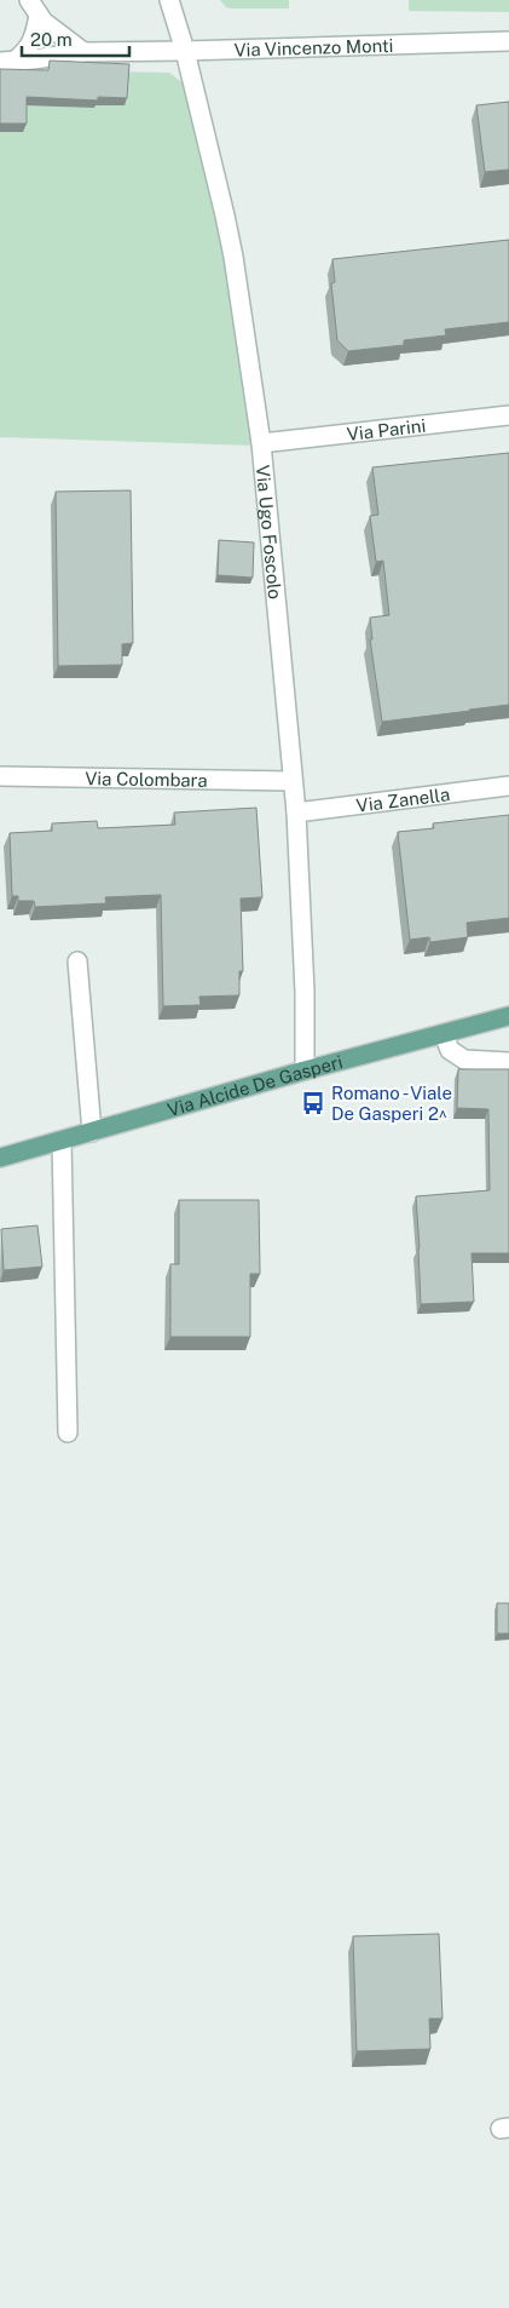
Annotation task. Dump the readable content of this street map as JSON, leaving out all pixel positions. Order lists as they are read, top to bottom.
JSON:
{
  "streets": {
    "main road": ["Via Alcide De Gasperi"],
    "street": [
      "Via Vincenzo Monti",
      "Via Parini",
      "Via Ugo Foscolo",
      "Via Colombara",
      "Via Zanella"
    ]
  },
  "crossings": [
    ["Via Vincenzo Monti", "Via Ugo Foscolo"],
    ["Via Parini", "Via Ugo Foscolo"],
    ["Via Ugo Foscolo", "Via Colombara"],
    ["Via Ugo Foscolo", "Via Zanella"],
    ["Via Ugo Foscolo", "Via Alcide De Gasperi"]
  ],
  "places": {
    "bus stop": ["Romano - Viale De Gasperi 2^"]
  },
  "scale_bar": "20 m"
}
